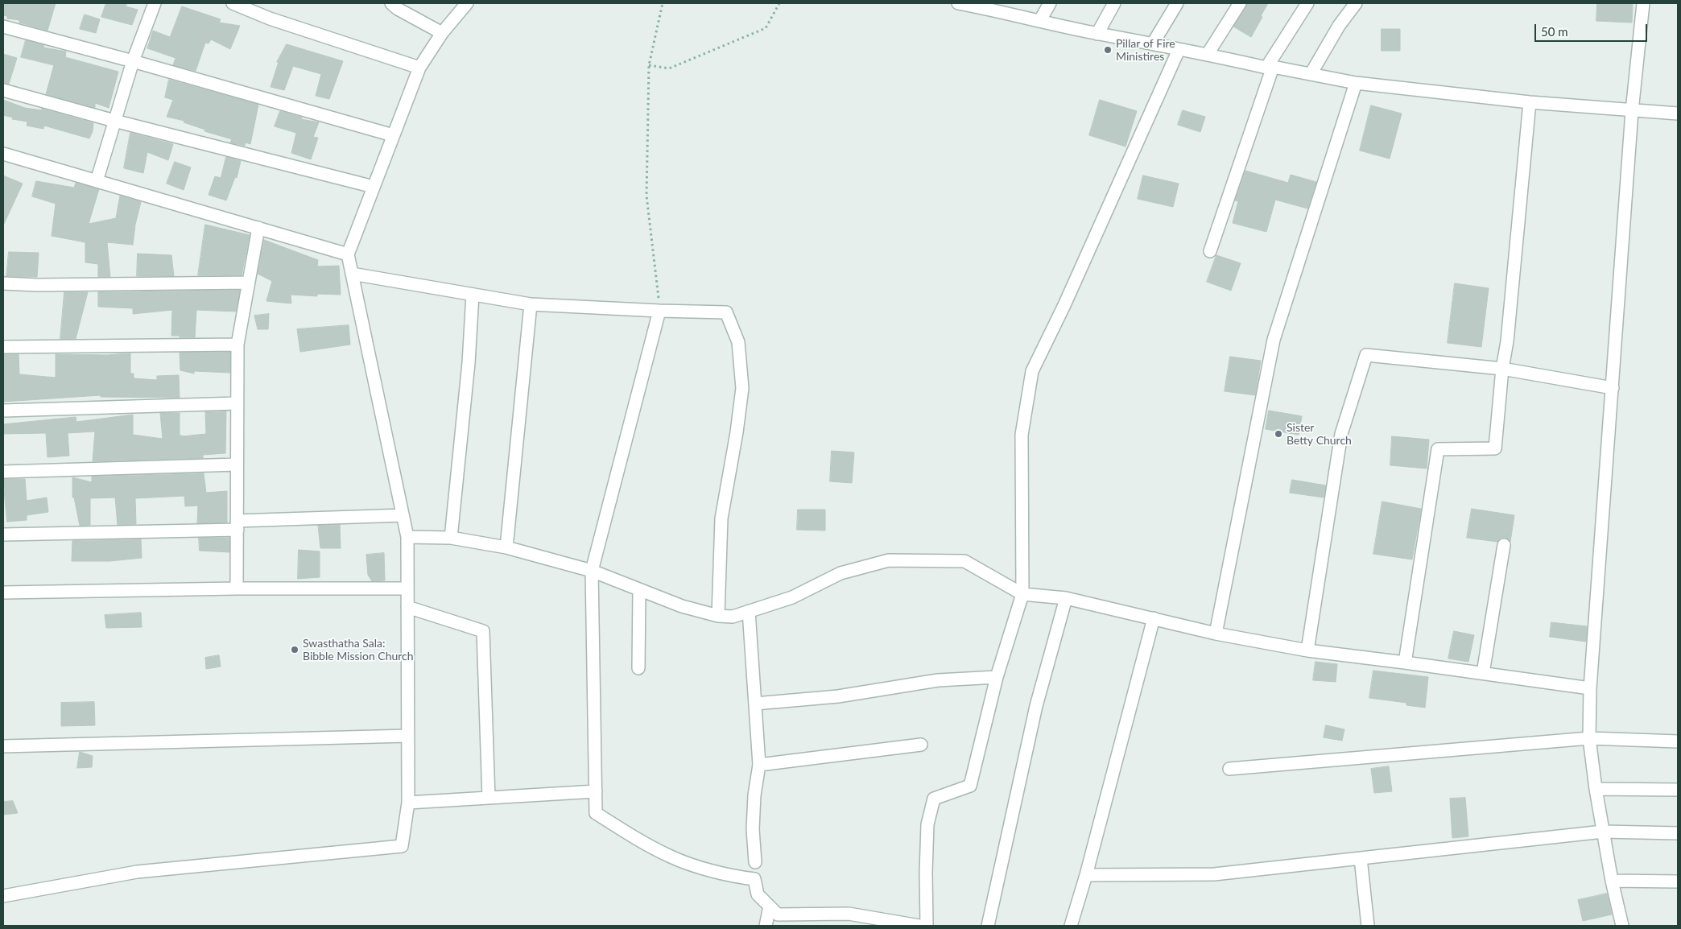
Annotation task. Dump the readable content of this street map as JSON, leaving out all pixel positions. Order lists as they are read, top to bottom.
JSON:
{
  "places": ["Pillar of Fire Ministires", "Sister Betty Church", "Swasthatha Sala: Bibble Mission Church"],
  "scale_bar": "50 m"
}
